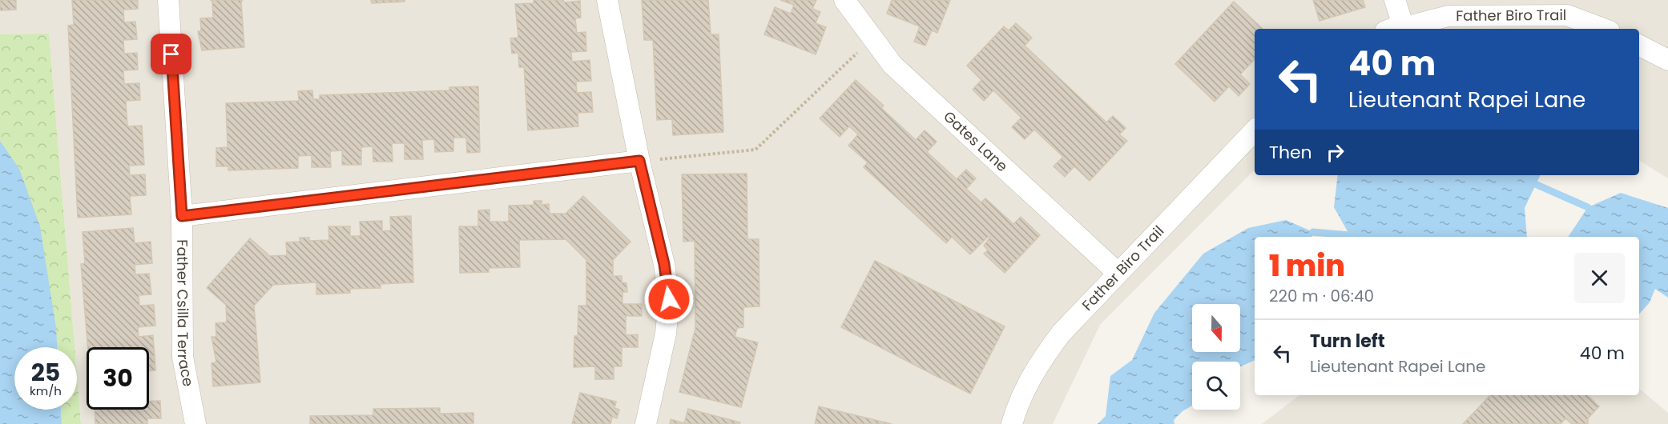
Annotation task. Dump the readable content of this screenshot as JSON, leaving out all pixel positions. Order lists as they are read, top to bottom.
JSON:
{
  "streets": {
    "street": ["Father Biro Trail", "Gates Lane", "Father Csilla Terrace"]
  },
  "crossings": [
    ["Father Biro Trail", "Gates Lane"]
  ],
  "north": "bottom",
  "page": {
    "turn": ["40 m", "Lieutenant Rapei Lane"],
    "then": "Then",
    "heading": ["1 min", "220 m · 06:40"],
    "list": [
      {
        "name": "Turn left",
        "note": "Lieutenant Rapei Lane",
        "value": "40 m"
      }
    ],
    "speed": "25 km/h",
    "limit": "30"
  }
}
